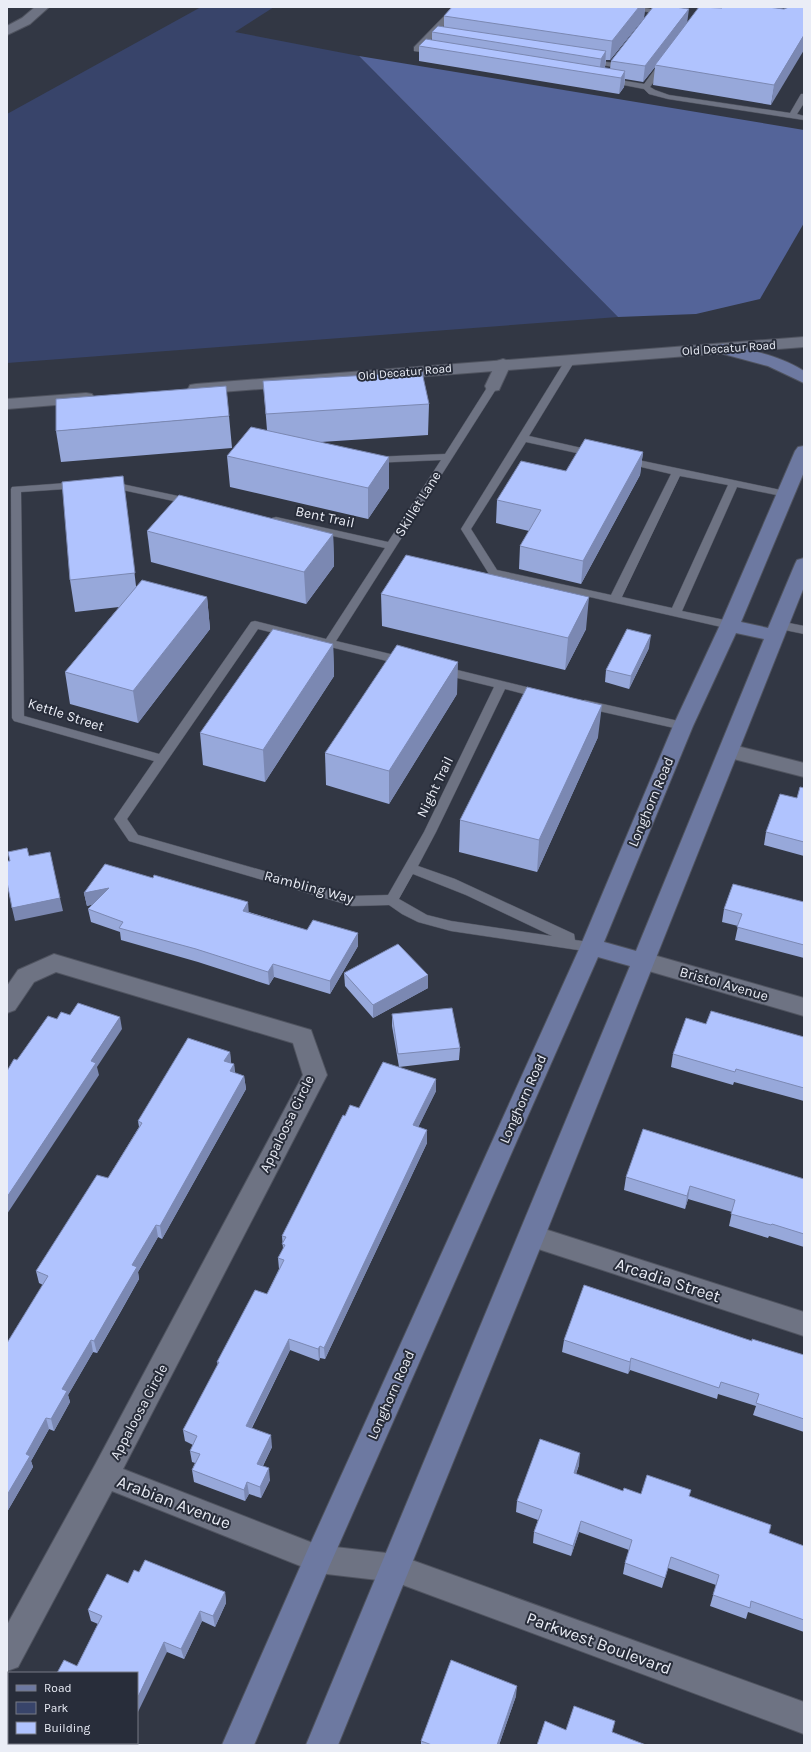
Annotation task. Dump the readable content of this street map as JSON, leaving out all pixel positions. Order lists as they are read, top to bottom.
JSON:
{
  "streets": {
    "main road": ["Longhorn Road"],
    "street": [
      "Old Decatur Road",
      "Skillet Lane",
      "Bristol Avenue",
      "Appaloosa Circle",
      "Arcadia Street",
      "Arabian Avenue",
      "Parkwest Boulevard"
    ],
    "lane": [
      "Bent Trail",
      "Kettle Street",
      "Night Trail",
      "Rambling Way"
    ]
  },
  "crossings": [
    ["Old Decatur Road", "Skillet Lane"],
    ["Skillet Lane", "Bent Trail"],
    ["Skillet Lane", "Rambling Way"],
    ["Kettle Street", "Rambling Way"],
    ["Night Trail", "Rambling Way"],
    ["Longhorn Road", "Arabian Avenue"],
    ["Appaloosa Circle", "Arabian Avenue"],
    ["Arabian Avenue", "Parkwest Boulevard"]
  ],
  "legend": ["Road", "Park", "Building"]
}
